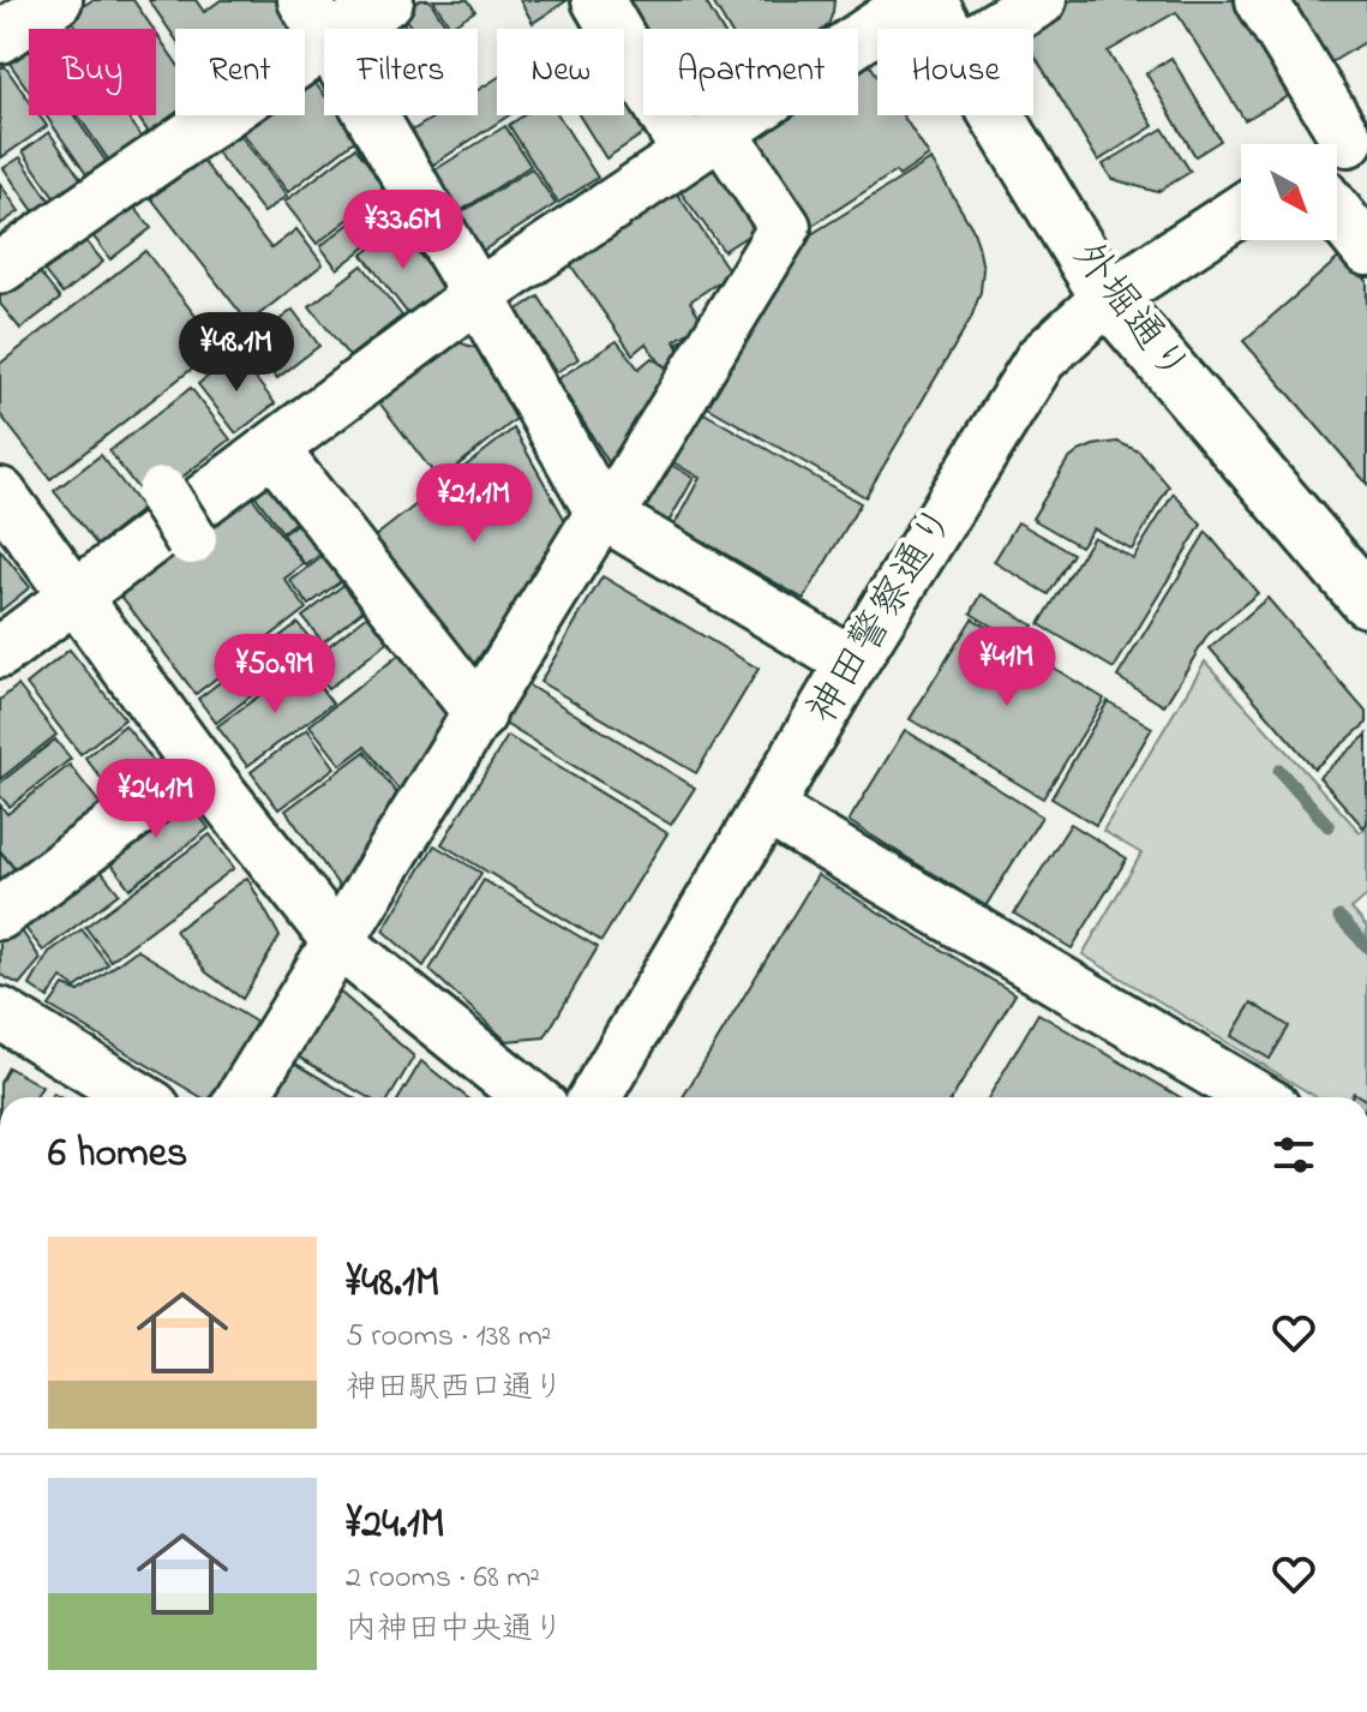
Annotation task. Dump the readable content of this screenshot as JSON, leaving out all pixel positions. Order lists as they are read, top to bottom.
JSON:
{
  "streets": {
    "main road": ["外堀通り"],
    "street": ["神田警察通り"]
  },
  "crossings": [
    ["外堀通り", "神田警察通り"]
  ],
  "north": "bottom right",
  "page": {
    "chip": [
      "Buy",
      "Rent",
      "Filters",
      "New",
      "Apartment",
      "House"
    ],
    "price": [
      "¥33.6M",
      "¥48.1M",
      "¥21.1M",
      "¥41M",
      "¥50.9M",
      "¥24.1M"
    ],
    "heading": "6 homes",
    "list": [
      {
        "name": "¥48.1M",
        "note": "5 rooms · 138 m² · 神田駅西口通り"
      },
      {
        "name": "¥24.1M",
        "note": "2 rooms · 68 m² · 内神田中央通り"
      }
    ]
  }
}
